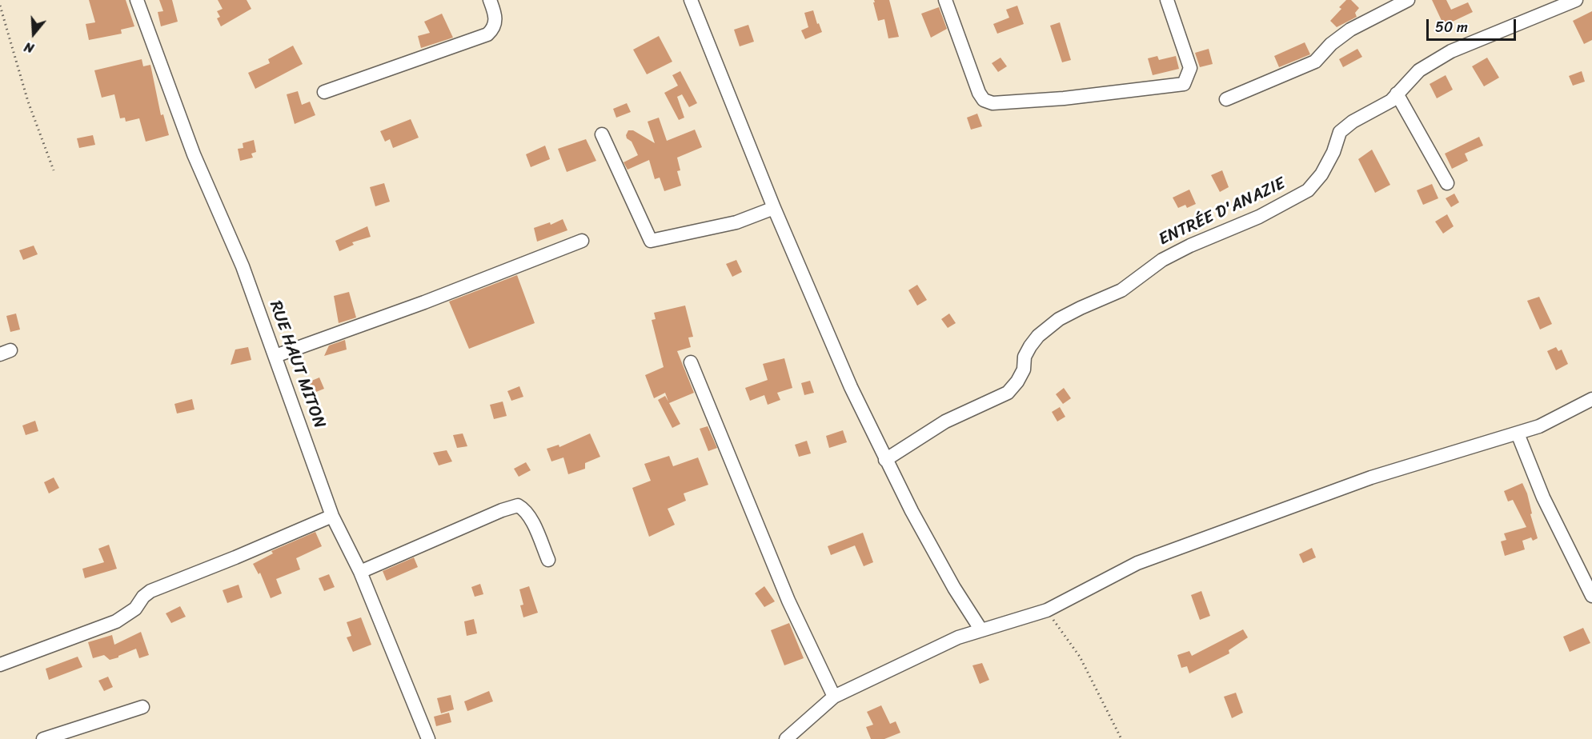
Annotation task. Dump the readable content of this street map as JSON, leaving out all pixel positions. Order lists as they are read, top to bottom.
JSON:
{
  "streets": {
    "street": ["ENTRÉE D'ANAZIE", "RUE HAUT MITON"]
  },
  "scale_bar": "50 m",
  "north": "bottom"
}
